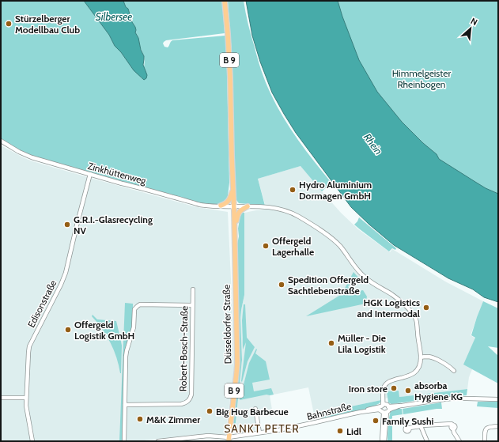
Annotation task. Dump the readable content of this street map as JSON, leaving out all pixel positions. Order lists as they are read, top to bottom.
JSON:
{
  "streets": {
    "main road": ["B 9", "Düsseldorfer Straße"],
    "street": [
      "Zinkhüttenweg",
      "Edisonstraße",
      "Robert-Bosch-Straße",
      "Bahnstraße"
    ]
  },
  "crossings": [
    ["B 9", "Zinkhüttenweg"],
    ["B 9", "Düsseldorfer Straße"],
    ["Zinkhüttenweg", "Edisonstraße"],
    ["Zinkhüttenweg", "Düsseldorfer Straße"],
    ["Düsseldorfer Straße", "Bahnstraße"]
  ],
  "districts": ["SANKT PETER"],
  "water": ["Silbersee", "Rhein"],
  "parks": ["Himmelgeister Rheinbogen"],
  "places": [
    "Stürzelberger Modellbau Club",
    "Hydro Aluminium Dormagen GmbH",
    "G.R.I.-Glasrecycling NV",
    "Offergeld Lagerhalle",
    "Spedition Offergeld Sachtlebenstraße",
    "HGK Logistics and Intermodal",
    "Offergeld Logistik GmbH",
    "Müller - Die Lila Logistik",
    "Iron store",
    "absorba Hygiene KG",
    "Big Hug Barbecue",
    "M&K Zimmer",
    "Family Sushi",
    "Lidl"
  ],
  "north": "top right"
}
